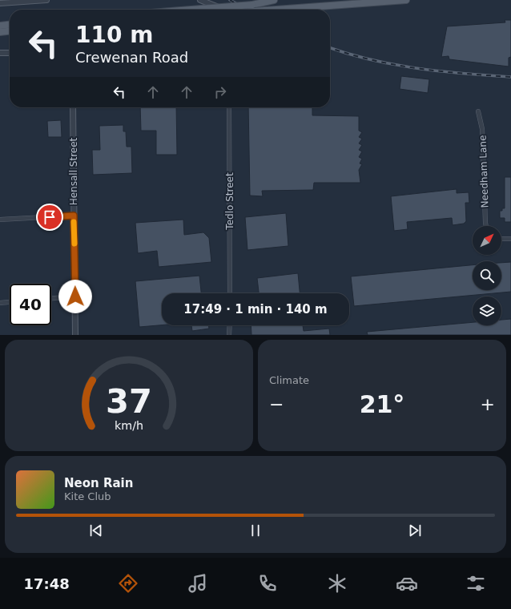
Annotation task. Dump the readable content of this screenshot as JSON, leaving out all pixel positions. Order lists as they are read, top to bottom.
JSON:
{
  "streets": {
    "street": ["Hensall Street", "Needham Lane", "Tedlo Street"]
  },
  "north": "top right",
  "page": {
    "turn": ["110 m", "Crewenan Road"],
    "limit": "40",
    "trip": "17:49 · 1 min · 140 m",
    "tile": "Climate",
    "heat": ["−", "21°", "+"],
    "song": ["Neon Rain", "Kite Club"],
    "tabs": "17:48",
    "gauge": ["37", "km/h"]
  }
}
